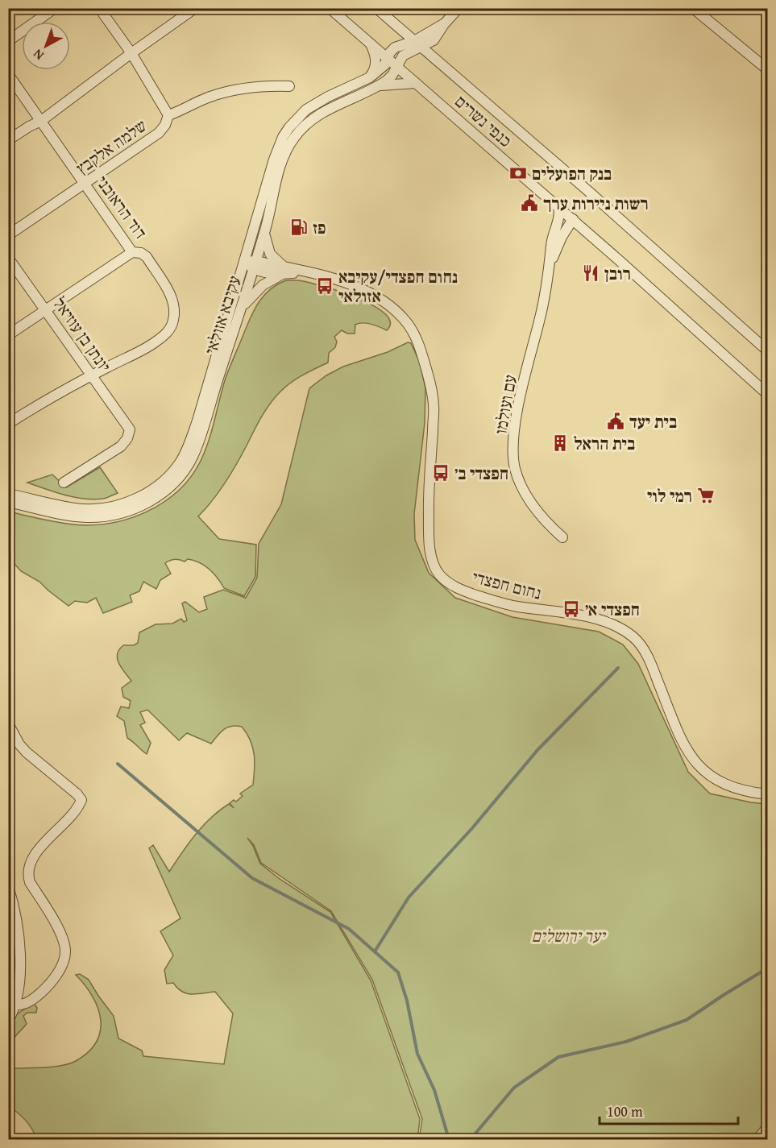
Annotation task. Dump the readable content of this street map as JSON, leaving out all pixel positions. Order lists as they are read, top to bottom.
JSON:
{
  "streets": {
    "street": [
      "כנפי נשרים",
      "שלמה אלקבץ",
      "דוד הראובני",
      "עקיבא אזולאי",
      "יונתן בן עוזיאל",
      "עם ועולמו",
      "נחום חפצדי"
    ]
  },
  "crossings": [
    ["כנפי נשרים", "עקיבא אזולאי"],
    ["כנפי נשרים", "עם ועולמו"],
    ["שלמה אלקבץ", "דוד הראובני"],
    ["דוד הראובני", "יונתן בן עוזיאל"],
    ["עקיבא אזולאי", "נחום חפצדי"]
  ],
  "parks": ["יער ירושלים"],
  "places": {
    "bank": ["בנק הפועלים"],
    "public building": ["רשות ניירות ערך", "בית יעד"],
    "fuel station": ["פז"],
    "restaurant": ["רובן"],
    "bus stop": ["נחום חפצדי/עקיבא אזולאי", "חפצדי ב׳", "חפצדי א׳"],
    "building": ["בית הראל"],
    "supermarket": ["רמי לוי"]
  },
  "scale_bar": "100 m",
  "north": "bottom left"
}
